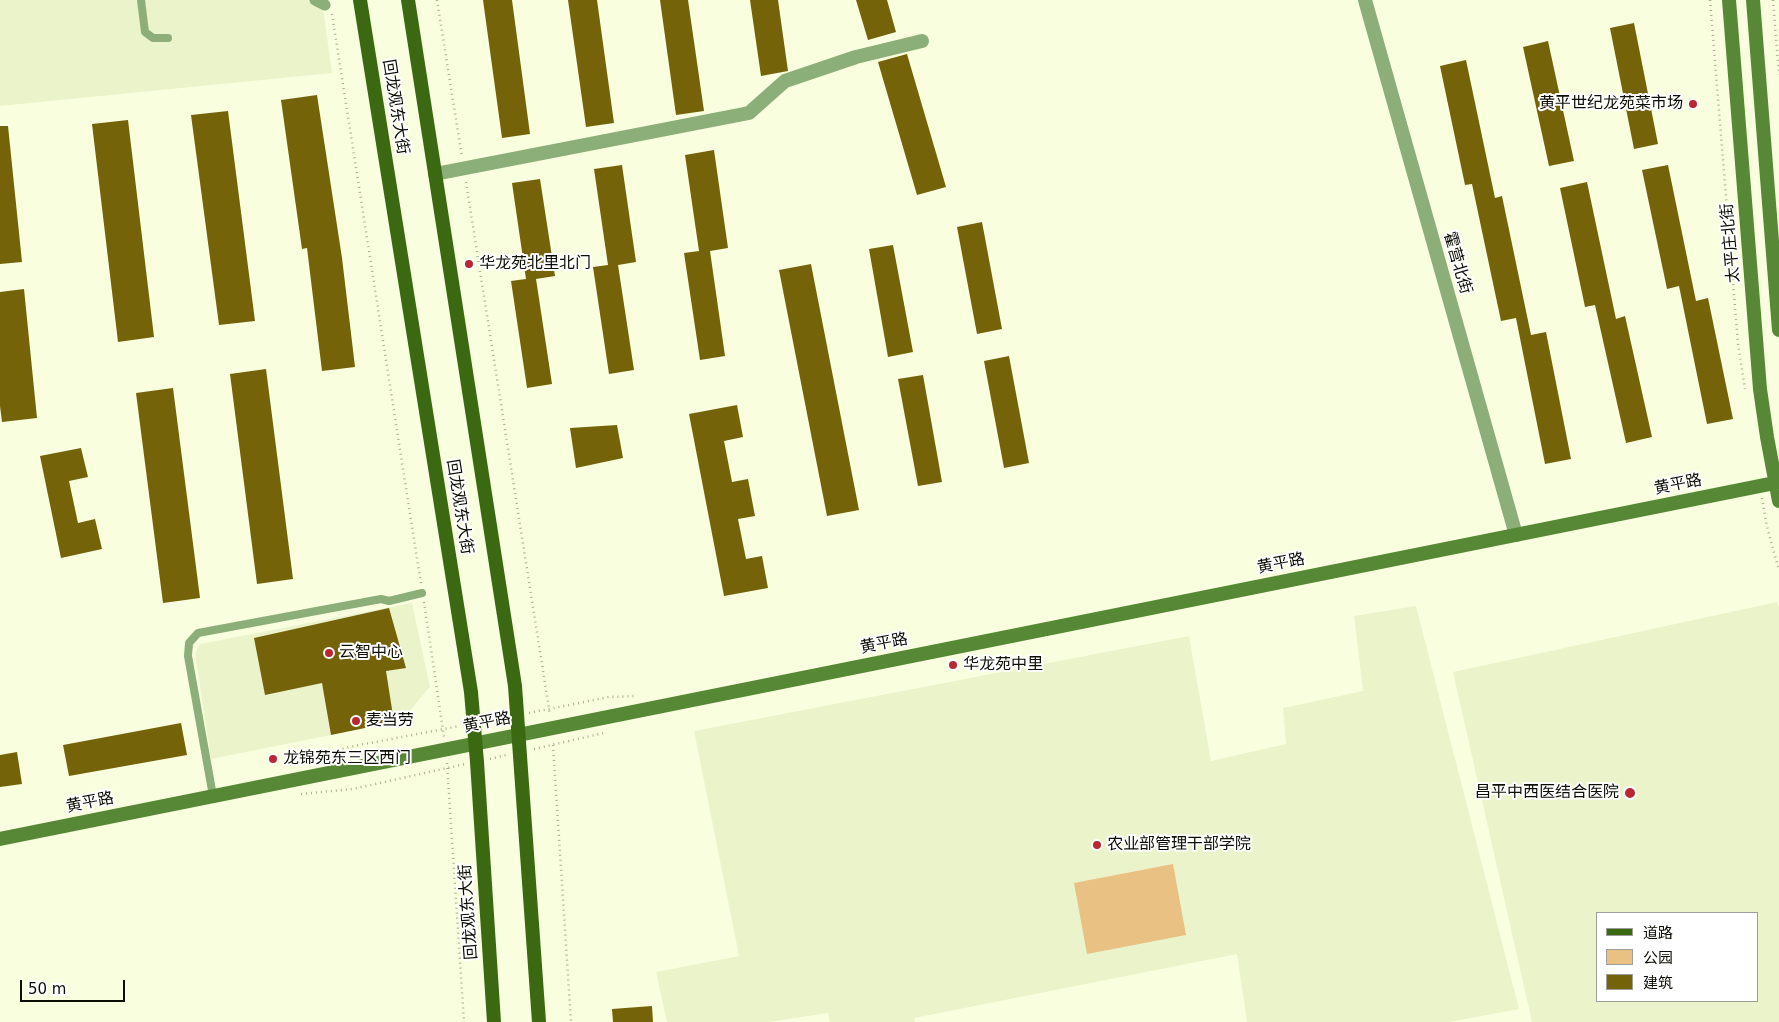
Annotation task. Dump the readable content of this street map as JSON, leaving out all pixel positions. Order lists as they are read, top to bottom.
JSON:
{
  "streets": {
    "main road": ["回龙观东大街", "太平庄北街", "黄平路"],
    "street": ["霍营北街"]
  },
  "crossings": [
    ["回龙观东大街", "黄平路"],
    ["太平庄北街", "黄平路"],
    ["霍营北街", "黄平路"]
  ],
  "places": [
    "黄平世纪龙苑菜市场",
    "华龙苑北里北门",
    "云智中心",
    "华龙苑中里",
    "麦当劳",
    "龙锦苑东三区西门",
    "昌平中西医结合医院",
    "农业部管理干部学院"
  ],
  "legend": ["道路", "公园", "建筑"],
  "scale_bar": "50 m"
}
